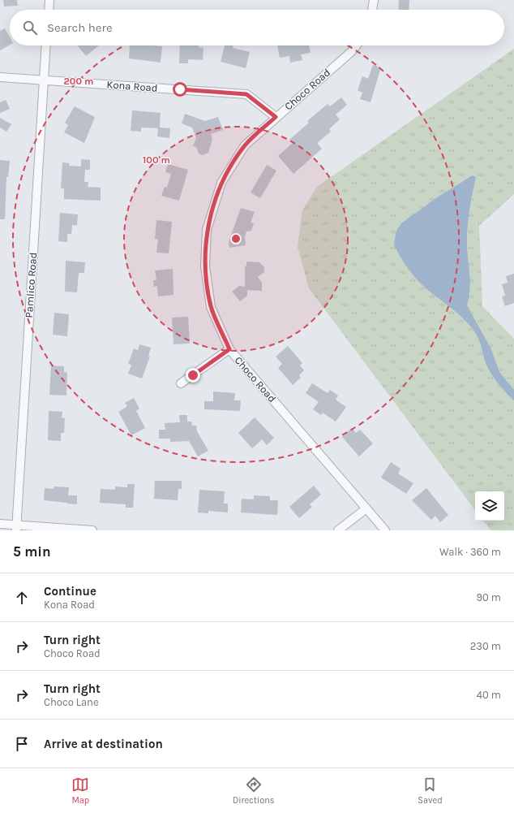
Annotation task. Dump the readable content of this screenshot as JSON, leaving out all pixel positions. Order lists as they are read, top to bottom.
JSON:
{
  "streets": {
    "street": ["Kona Road", "Choco Road", "Pamlico Road"]
  },
  "crossings": [
    ["Kona Road", "Choco Road"],
    ["Kona Road", "Pamlico Road"]
  ],
  "page": {
    "search": "Search here",
    "heading": ["5 min", "Walk · 360 m"],
    "list": [
      ["Continue", "Kona Road", "90 m"],
      ["Turn right", "Choco Road", "230 m"],
      ["Turn right", "Choco Lane", "40 m"],
      "Arrive at destination"
    ],
    "nav": ["Map", "Directions", "Saved"]
  },
  "rings": ["200 m", "100 m"]
}
